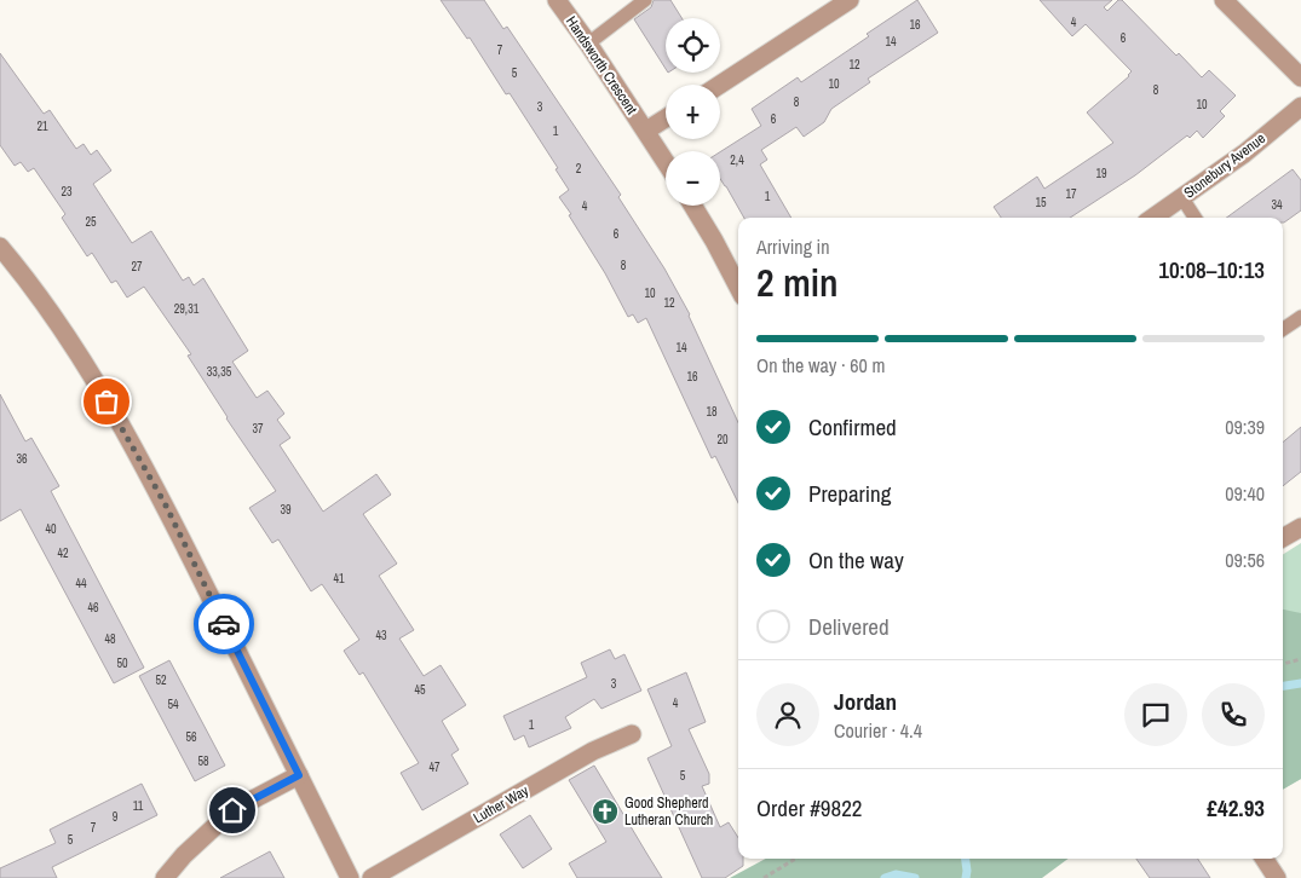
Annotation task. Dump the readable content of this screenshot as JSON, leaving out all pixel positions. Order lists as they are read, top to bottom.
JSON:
{
  "streets": {
    "street": ["Handsworth Crescent", "Stonebury Avenue", "Luther Way"]
  },
  "places": {
    "church": ["Good Shepherd Lutheran Church"]
  },
  "house_numbers": [
    "4",
    "16",
    "6",
    "14",
    "7",
    "12",
    "5",
    "10",
    "8",
    "8",
    "10",
    "3",
    "6",
    "21",
    "1",
    "2,4",
    "2",
    "19",
    "23",
    "17",
    "1",
    "15",
    "34",
    "4",
    "25",
    "6",
    "8",
    "27",
    "10",
    "12",
    "29,31",
    "14",
    "33,35",
    "16",
    "18",
    "37",
    "20",
    "36",
    "39",
    "40",
    "42",
    "41",
    "44",
    "46",
    "43",
    "48",
    "50",
    "52",
    "3",
    "45",
    "4",
    "54",
    "1",
    "56",
    "58",
    "47",
    "5",
    "11",
    "9",
    "7",
    "5"
  ],
  "page": {
    "map_buttons": ["+", "−"],
    "heading": ["2 min", "Arriving in", "10:08–10:13"],
    "panel": [
      "Jordan",
      "Courier · 4.4",
      "Order #9822",
      "£42.93"
    ],
    "bar": "On the way · 60 m",
    "list": [
      ["Confirmed", "09:39"],
      ["Preparing", "09:40"],
      ["On the way", "09:56"],
      "Delivered"
    ]
  }
}
